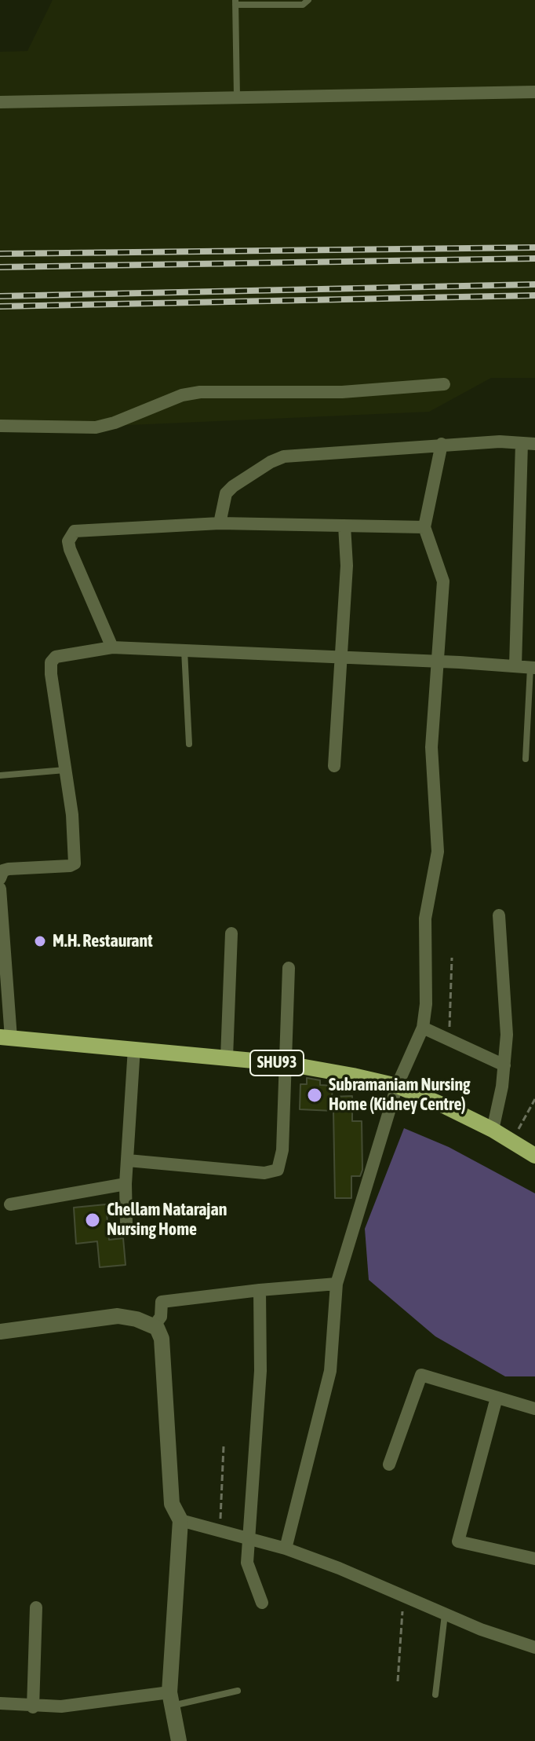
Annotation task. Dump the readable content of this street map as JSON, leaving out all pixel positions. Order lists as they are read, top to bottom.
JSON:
{
  "streets": {
    "main road": ["SHU93"]
  },
  "places": ["M.H. Restaurant", "Subramaniam Nursing Home (Kidney Centre)", "Chellam Natarajan Nursing Home"]
}
